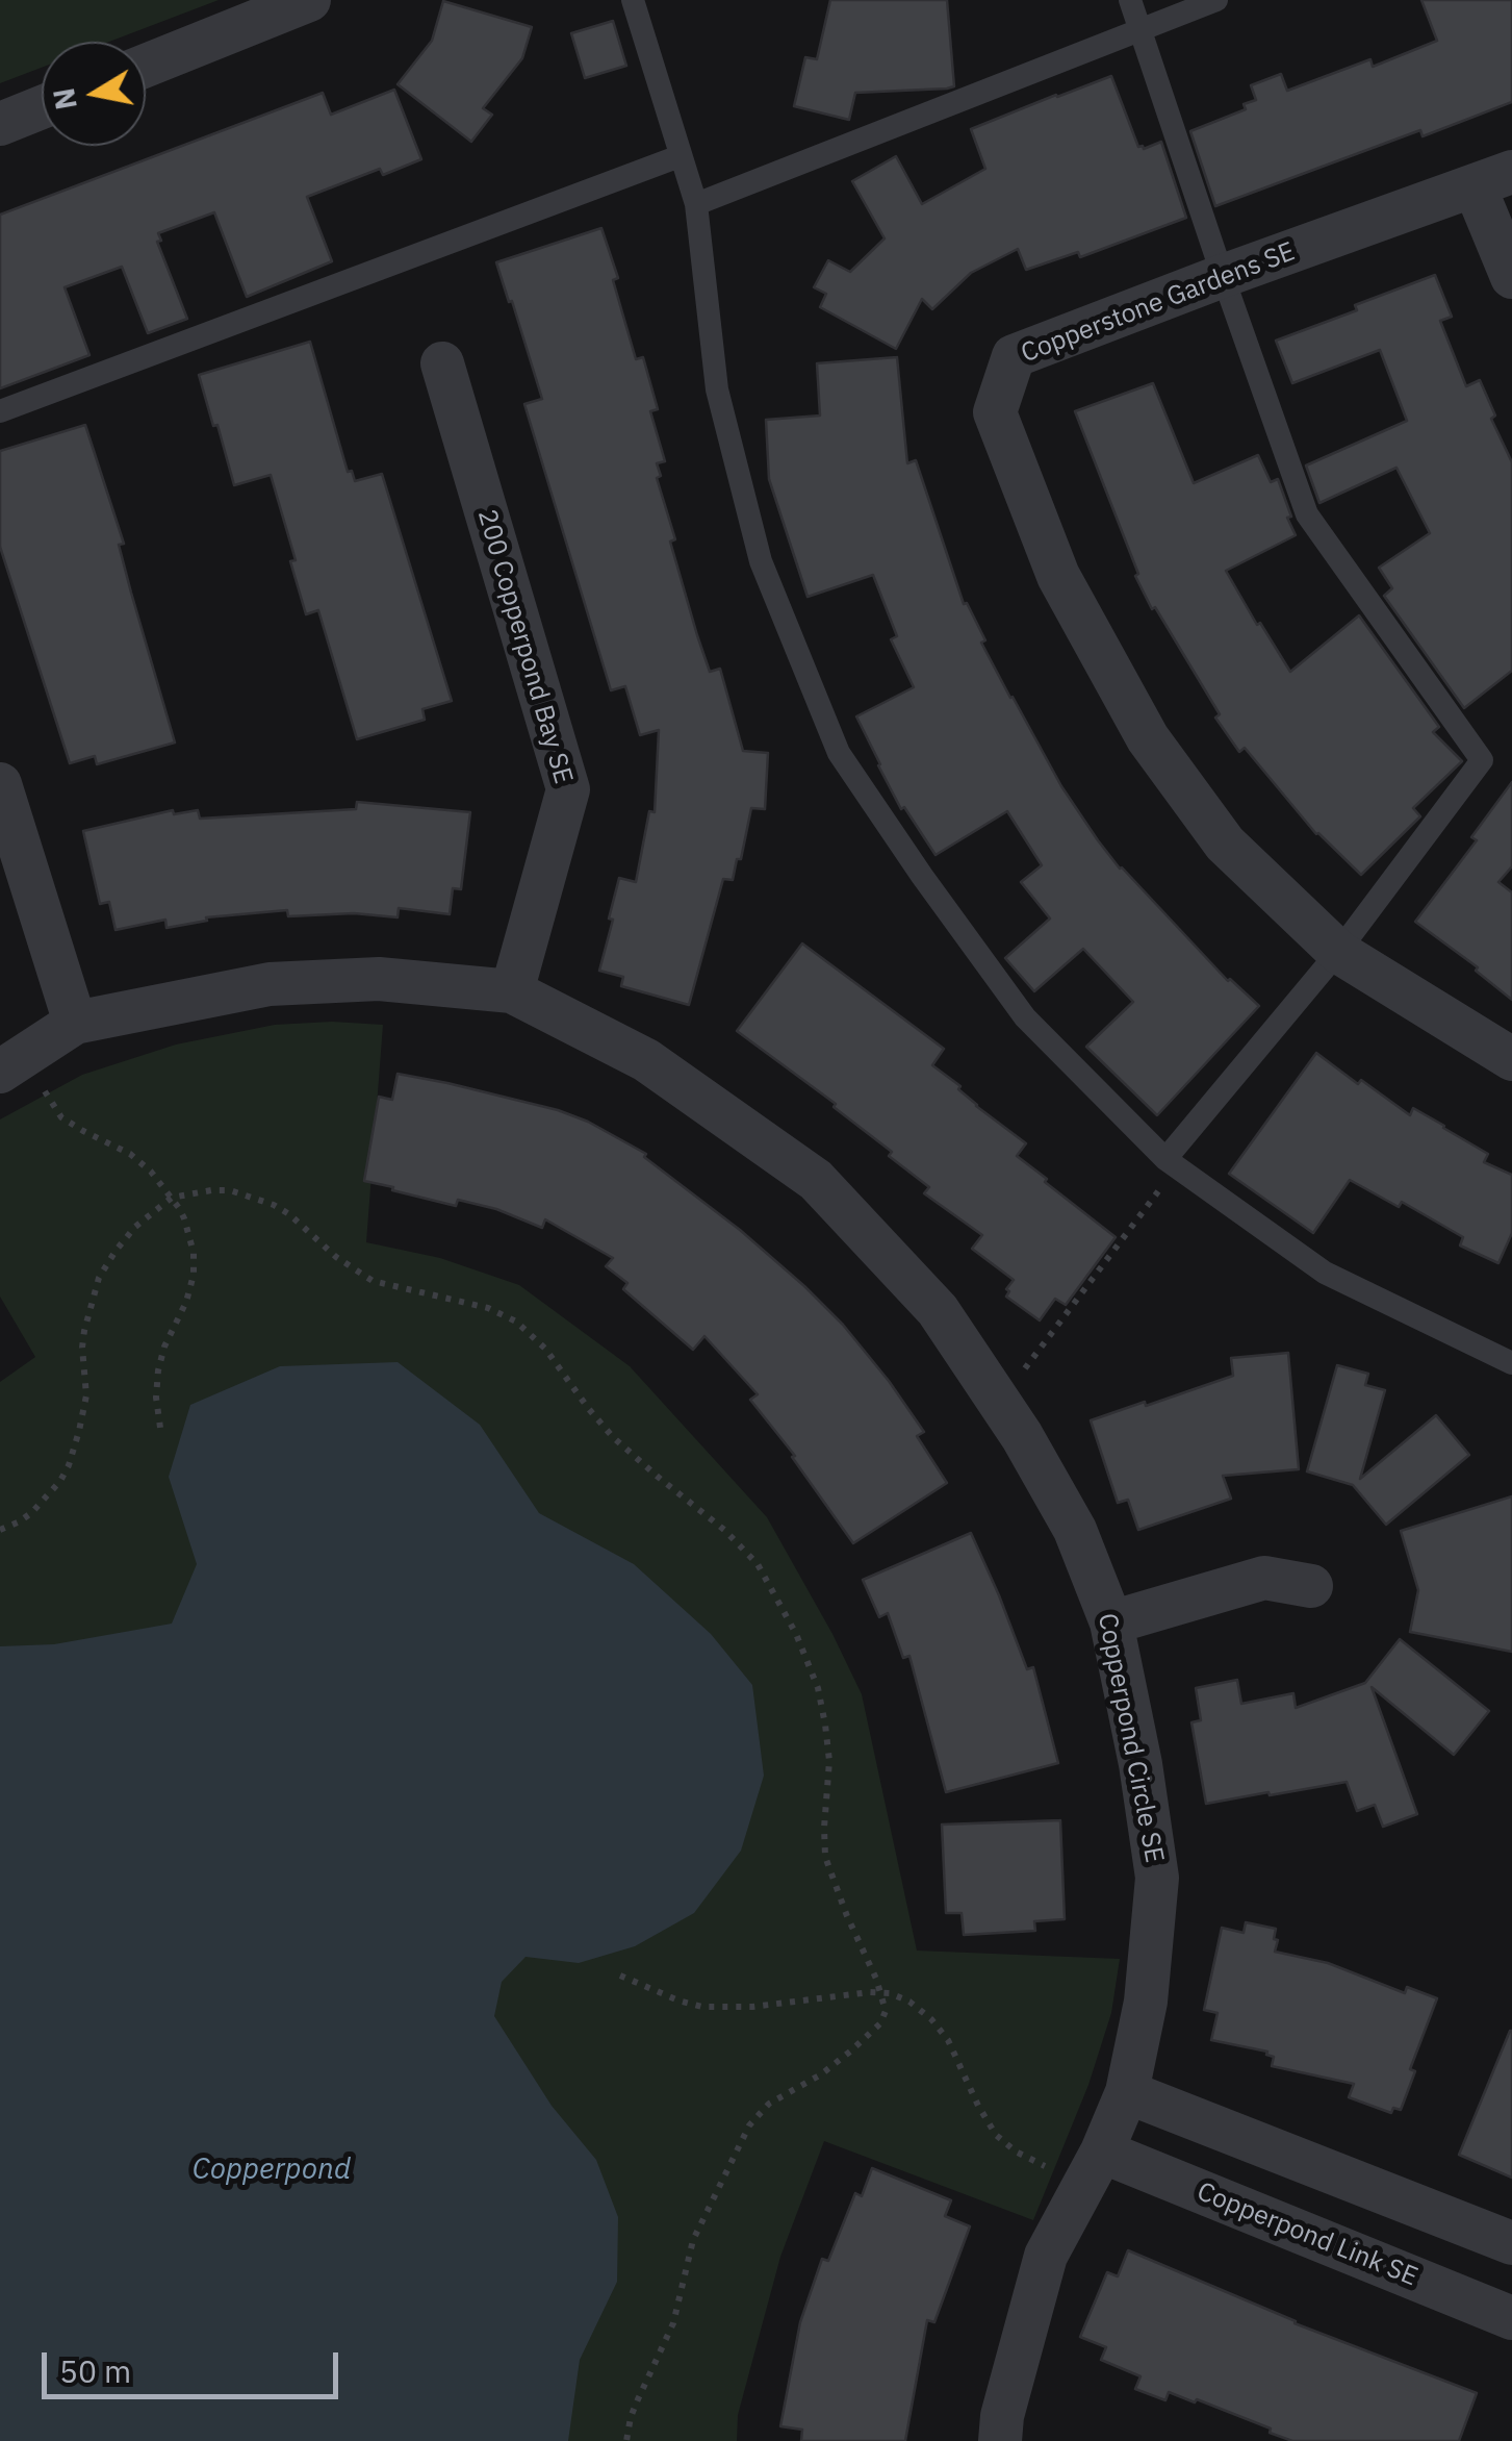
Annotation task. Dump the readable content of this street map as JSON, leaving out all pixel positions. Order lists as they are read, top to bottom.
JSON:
{
  "streets": {
    "street": [
      "Copperstone Gardens SE",
      "200 Copperpond Bay SE",
      "Copperpond Circle SE",
      "Copperpond Link SE"
    ]
  },
  "crossings": [
    ["200 Copperpond Bay SE", "Copperpond Circle SE"],
    ["Copperpond Circle SE", "Copperpond Link SE"]
  ],
  "water": ["Copperpond"],
  "scale_bar": "50 m",
  "north": "left"
}
